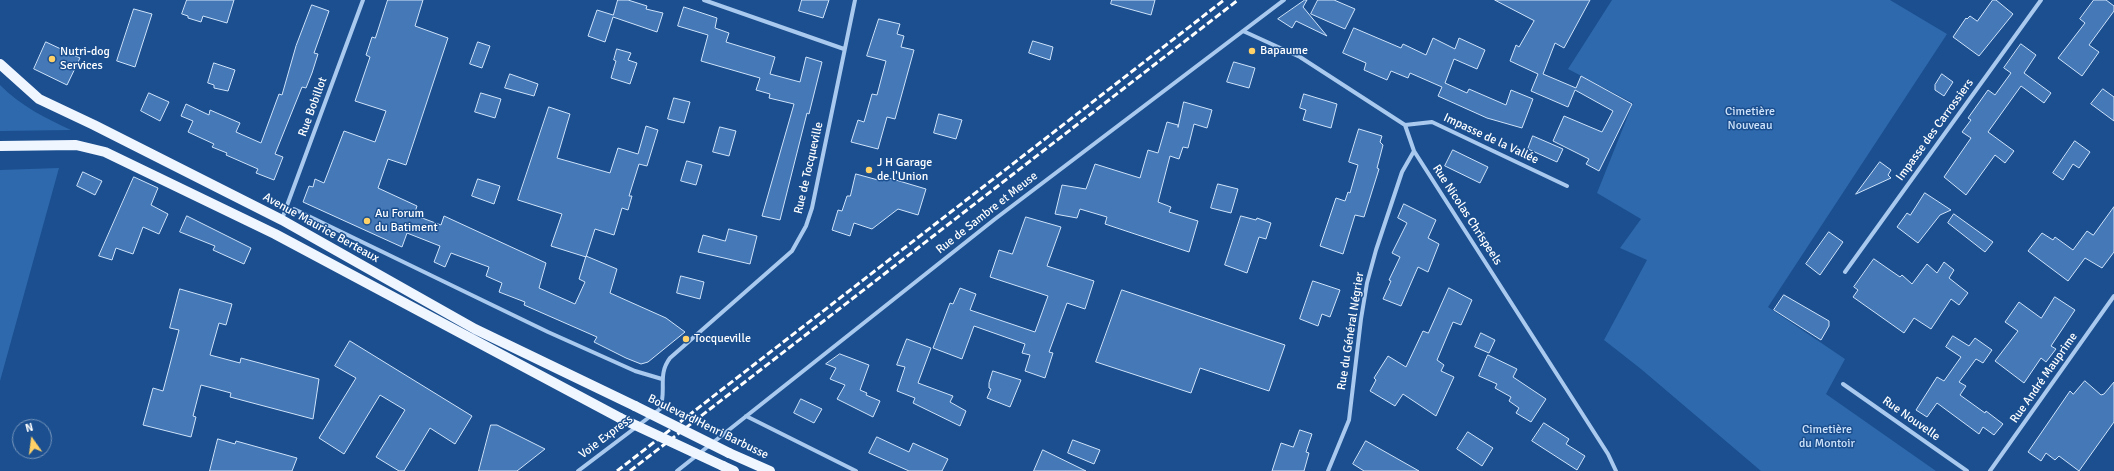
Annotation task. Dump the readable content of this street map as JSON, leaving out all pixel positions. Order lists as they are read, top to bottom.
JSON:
{
  "streets": {
    "main road": ["Avenue Maurice Berteaux", "Boulevard Henri Barbusse"],
    "street": [
      "Rue Bobillot",
      "Impasse des Carrossiers",
      "Impasse de la Vallée",
      "Rue de Tocqueville",
      "Rue de Sambre et Meuse",
      "Rue Nicolas Chrispeels",
      "Rue du Général Négrier",
      "Rue André Mauprime",
      "Rue Nouvelle",
      "Voie Express"
    ]
  },
  "crossings": [
    ["Rue Bobillot", "Avenue Maurice Berteaux"],
    ["Impasse de la Vallée", "Rue Nicolas Chrispeels"],
    ["Rue de Tocqueville", "Avenue Maurice Berteaux"],
    ["Rue de Tocqueville", "Voie Express"],
    ["Rue Nicolas Chrispeels", "Rue du Général Négrier"],
    ["Avenue Maurice Berteaux", "Boulevard Henri Barbusse"],
    ["Avenue Maurice Berteaux", "Voie Express"]
  ],
  "parks": ["Cimetière Nouveau", "Cimetière du Montoir"],
  "places": [
    "Bapaume",
    "Nutri-dog Services",
    "J H Garage de l'Union",
    "Au Forum du Batiment",
    "Tocqueville"
  ],
  "north": "top"
}
